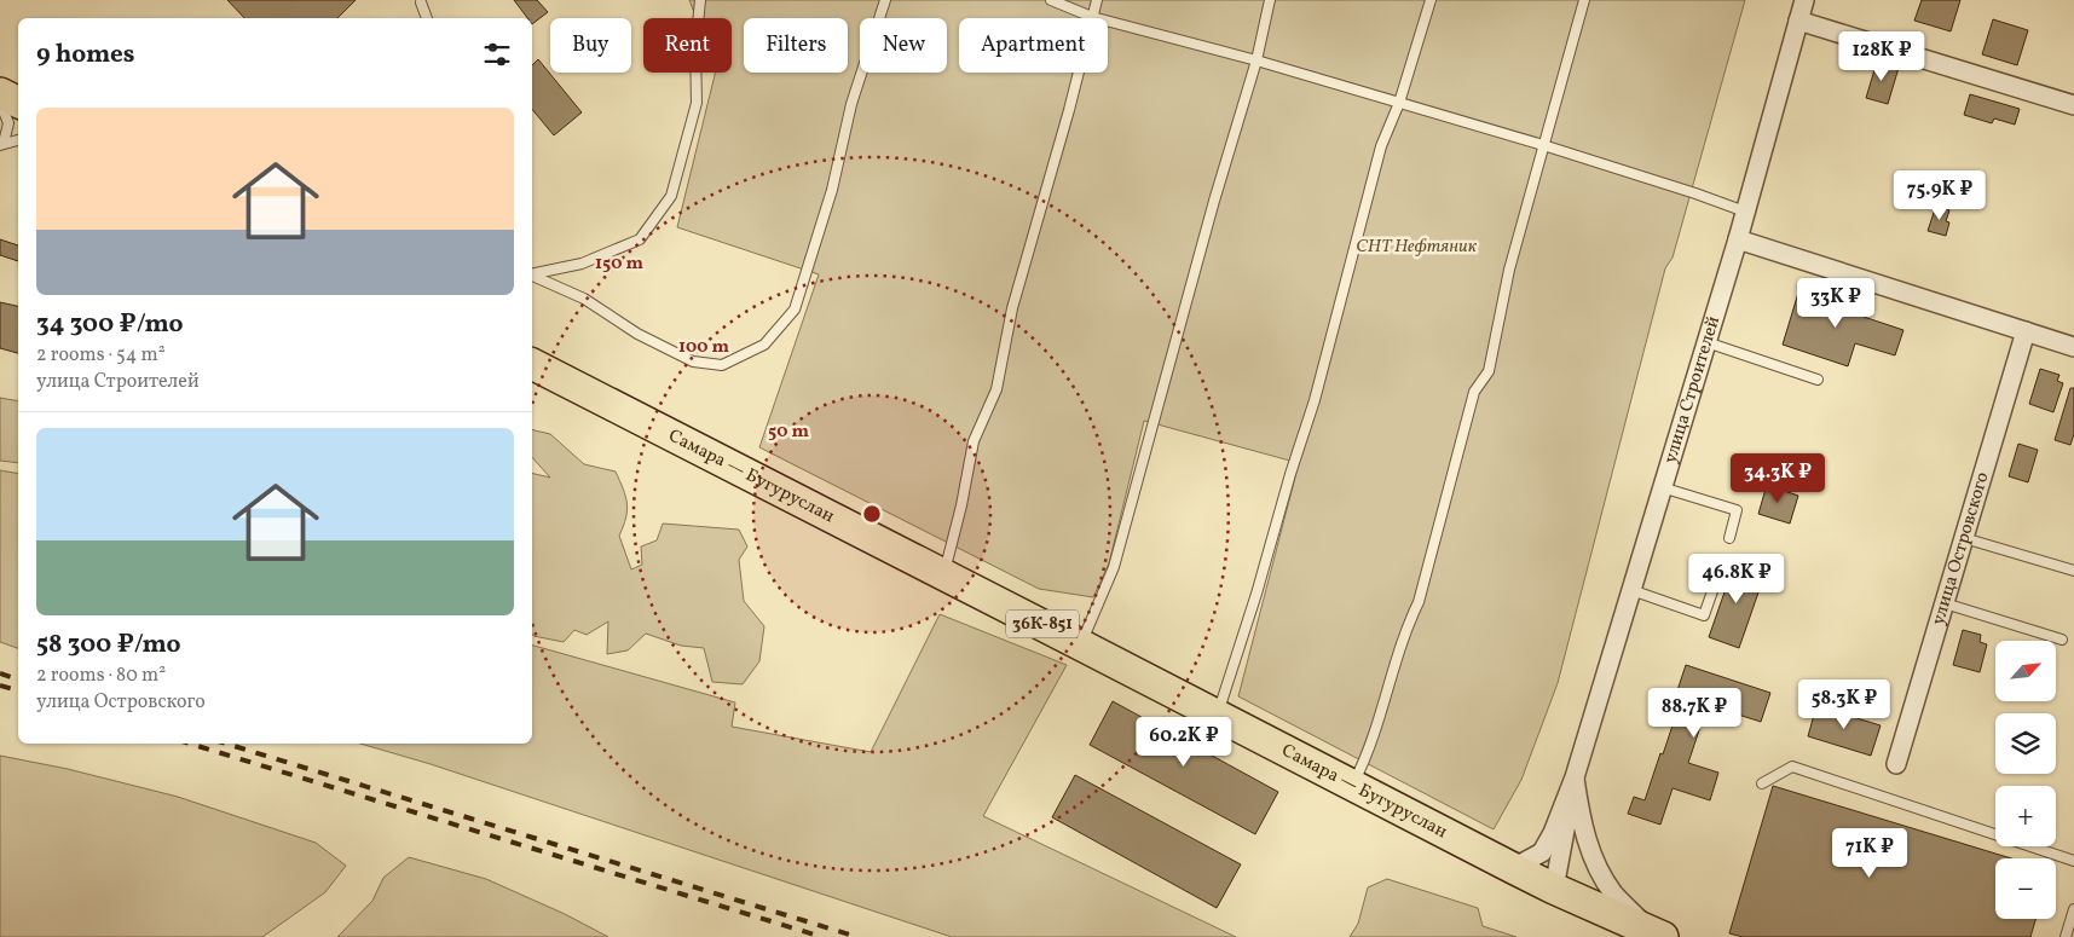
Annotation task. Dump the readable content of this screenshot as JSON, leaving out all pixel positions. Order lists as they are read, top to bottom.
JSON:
{
  "streets": {
    "main road": ["Самара — Бугуруслан", "36К-851"],
    "street": ["улица Строителей", "улица Островского"]
  },
  "parks": ["СНТ Нефтяник"],
  "north": "top right",
  "page": {
    "chip": [
      "Buy",
      "Rent",
      "Filters",
      "New",
      "Apartment"
    ],
    "heading": "9 homes",
    "price": [
      "128K ₽",
      "75.9K ₽",
      "33K ₽",
      "34.3K ₽",
      "46.8K ₽",
      "58.3K ₽",
      "88.7K ₽",
      "60.2K ₽",
      "71K ₽"
    ],
    "list": [
      {
        "name": "34 300 ₽/mo",
        "note": "2 rooms · 54 m² · улица Строителей"
      },
      {
        "name": "58 300 ₽/mo",
        "note": "2 rooms · 80 m² · улица Островского"
      }
    ],
    "map_buttons": ["+", "−"]
  },
  "rings": ["150 m", "100 m", "50 m"]
}
